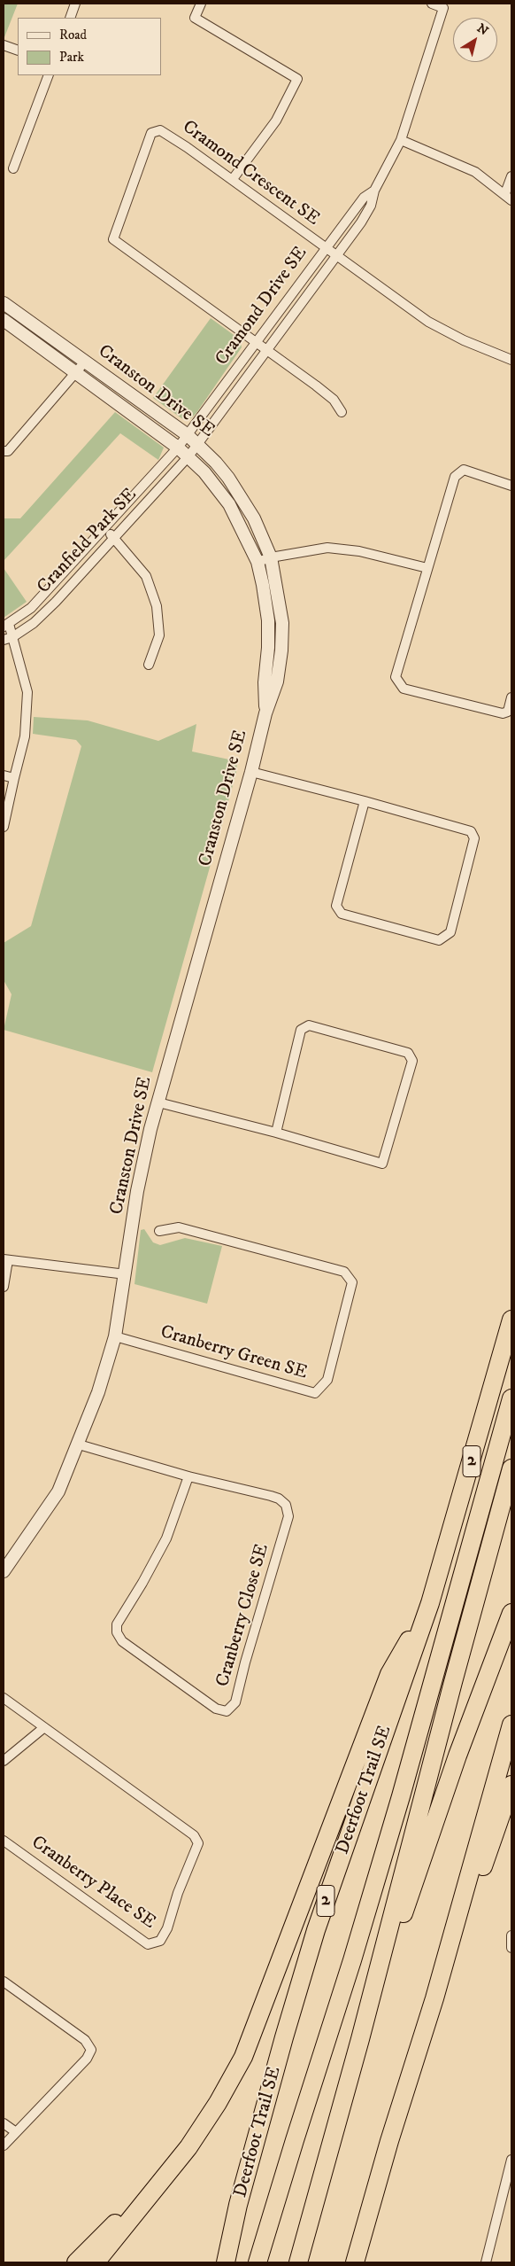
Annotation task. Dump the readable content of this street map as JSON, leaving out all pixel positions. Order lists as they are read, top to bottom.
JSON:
{
  "streets": {
    "highway": ["2", "Deerfoot Trail SE"],
    "street": [
      "Cramond Crescent SE",
      "Cramond Drive SE",
      "Cranston Drive SE",
      "Cranfield Park SE",
      "Cranberry Green SE",
      "Cranberry Close SE",
      "Cranberry Place SE"
    ]
  },
  "crossings": [
    ["Cramond Crescent SE", "Cramond Drive SE"],
    ["Cramond Drive SE", "Cranston Drive SE"],
    ["Cramond Drive SE", "Cranfield Park SE"],
    ["Cranston Drive SE", "Cranfield Park SE"],
    ["Cranston Drive SE", "Cranberry Green SE"],
    ["Cranston Drive SE", "Cranberry Close SE"]
  ],
  "legend": ["Road", "Park"],
  "north": "top right"
}
